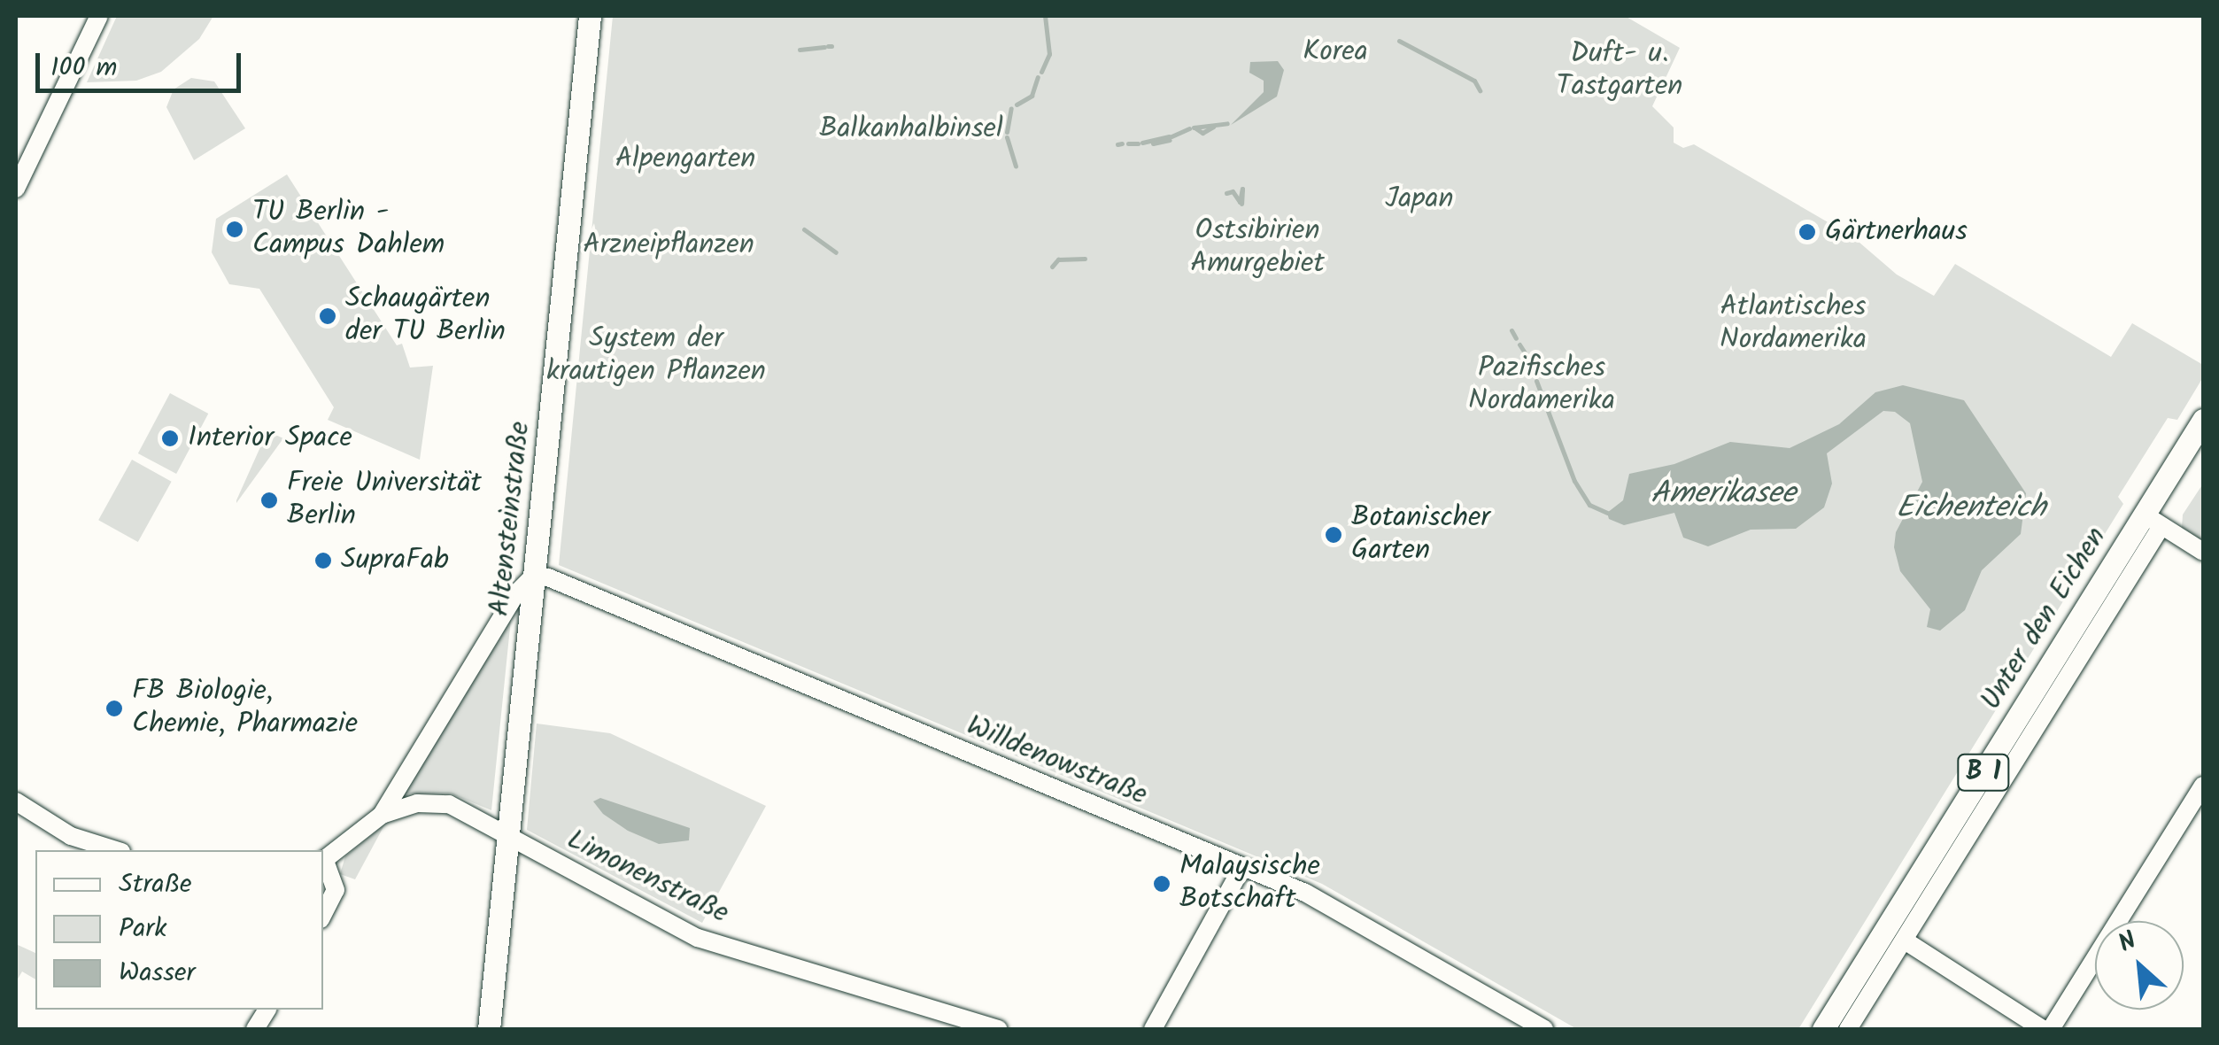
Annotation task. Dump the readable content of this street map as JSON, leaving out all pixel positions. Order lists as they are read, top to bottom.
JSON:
{
  "streets": {
    "main road": ["Altensteinstraße", "Unter den Eichen", "B 1"],
    "street": ["Willdenowstraße", "Limonenstraße"]
  },
  "crossings": [
    ["Altensteinstraße", "Willdenowstraße"],
    ["Altensteinstraße", "Limonenstraße"]
  ],
  "water": ["Amerikasee", "Eichenteich"],
  "parks": [
    "Korea",
    "Duft- u. Tastgarten",
    "Balkanhalbinsel",
    "Alpengarten",
    "Japan",
    "Ostsibirien Amurgebiet",
    "Arzneipflanzen",
    "Atlantisches Nordamerika",
    "System der krautigen Pflanzen",
    "Pazifisches Nordamerika"
  ],
  "places": [
    "TU Berlin - Campus Dahlem",
    "Gärtnerhaus",
    "Schaugärten der TU Berlin",
    "Interior Space",
    "Freie Universität Berlin",
    "Botanischer Garten",
    "SupraFab",
    "FB Biologie, Chemie, Pharmazie",
    "Malaysische Botschaft"
  ],
  "legend": ["Straße", "Park", "Wasser"],
  "scale_bar": "100 m",
  "north": "top left"
}
